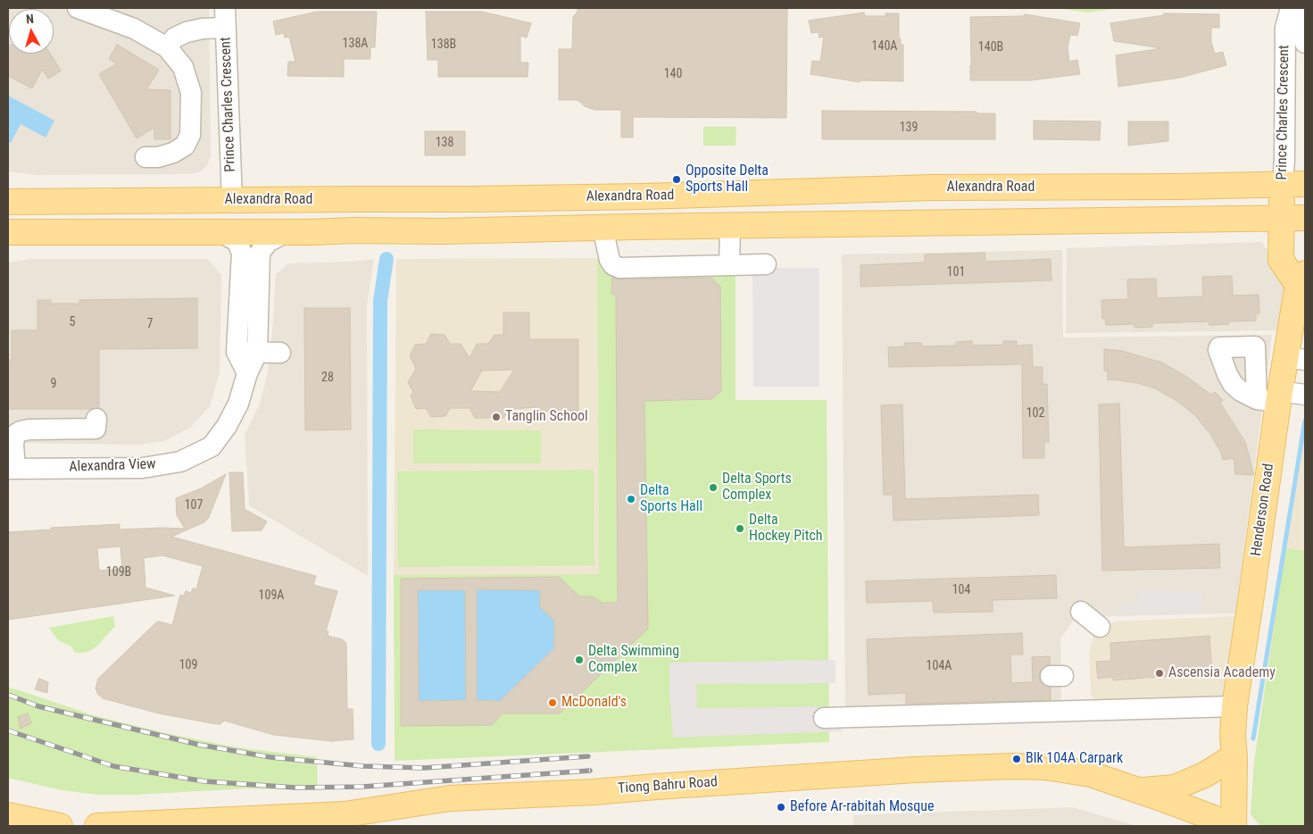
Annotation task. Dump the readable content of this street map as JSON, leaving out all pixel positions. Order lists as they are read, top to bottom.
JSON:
{
  "streets": {
    "main road": [
      "Prince Charles Crescent",
      "Alexandra Road",
      "Henderson Road",
      "Tiong Bahru Road"
    ],
    "street": ["Alexandra View"]
  },
  "crossings": [
    ["Prince Charles Crescent", "Alexandra Road"],
    ["Prince Charles Crescent", "Henderson Road"],
    ["Henderson Road", "Tiong Bahru Road"]
  ],
  "places": [
    "Opposite Delta Sports Hall",
    "Tanglin School",
    "Delta Sports Complex",
    "Delta Sports Hall",
    "Delta Hockey Pitch",
    "Delta Swimming Complex",
    "Ascensia Academy",
    "McDonald's",
    "Blk 104A Carpark",
    "Before Ar-rabitah Mosque"
  ],
  "house_numbers": [
    "138A",
    "138B",
    "140A",
    "140B",
    "140",
    "139",
    "138",
    "101",
    "5",
    "7",
    "28",
    "9",
    "102",
    "107",
    "109B",
    "104",
    "109A",
    "109",
    "104A"
  ],
  "north": "top"
}
